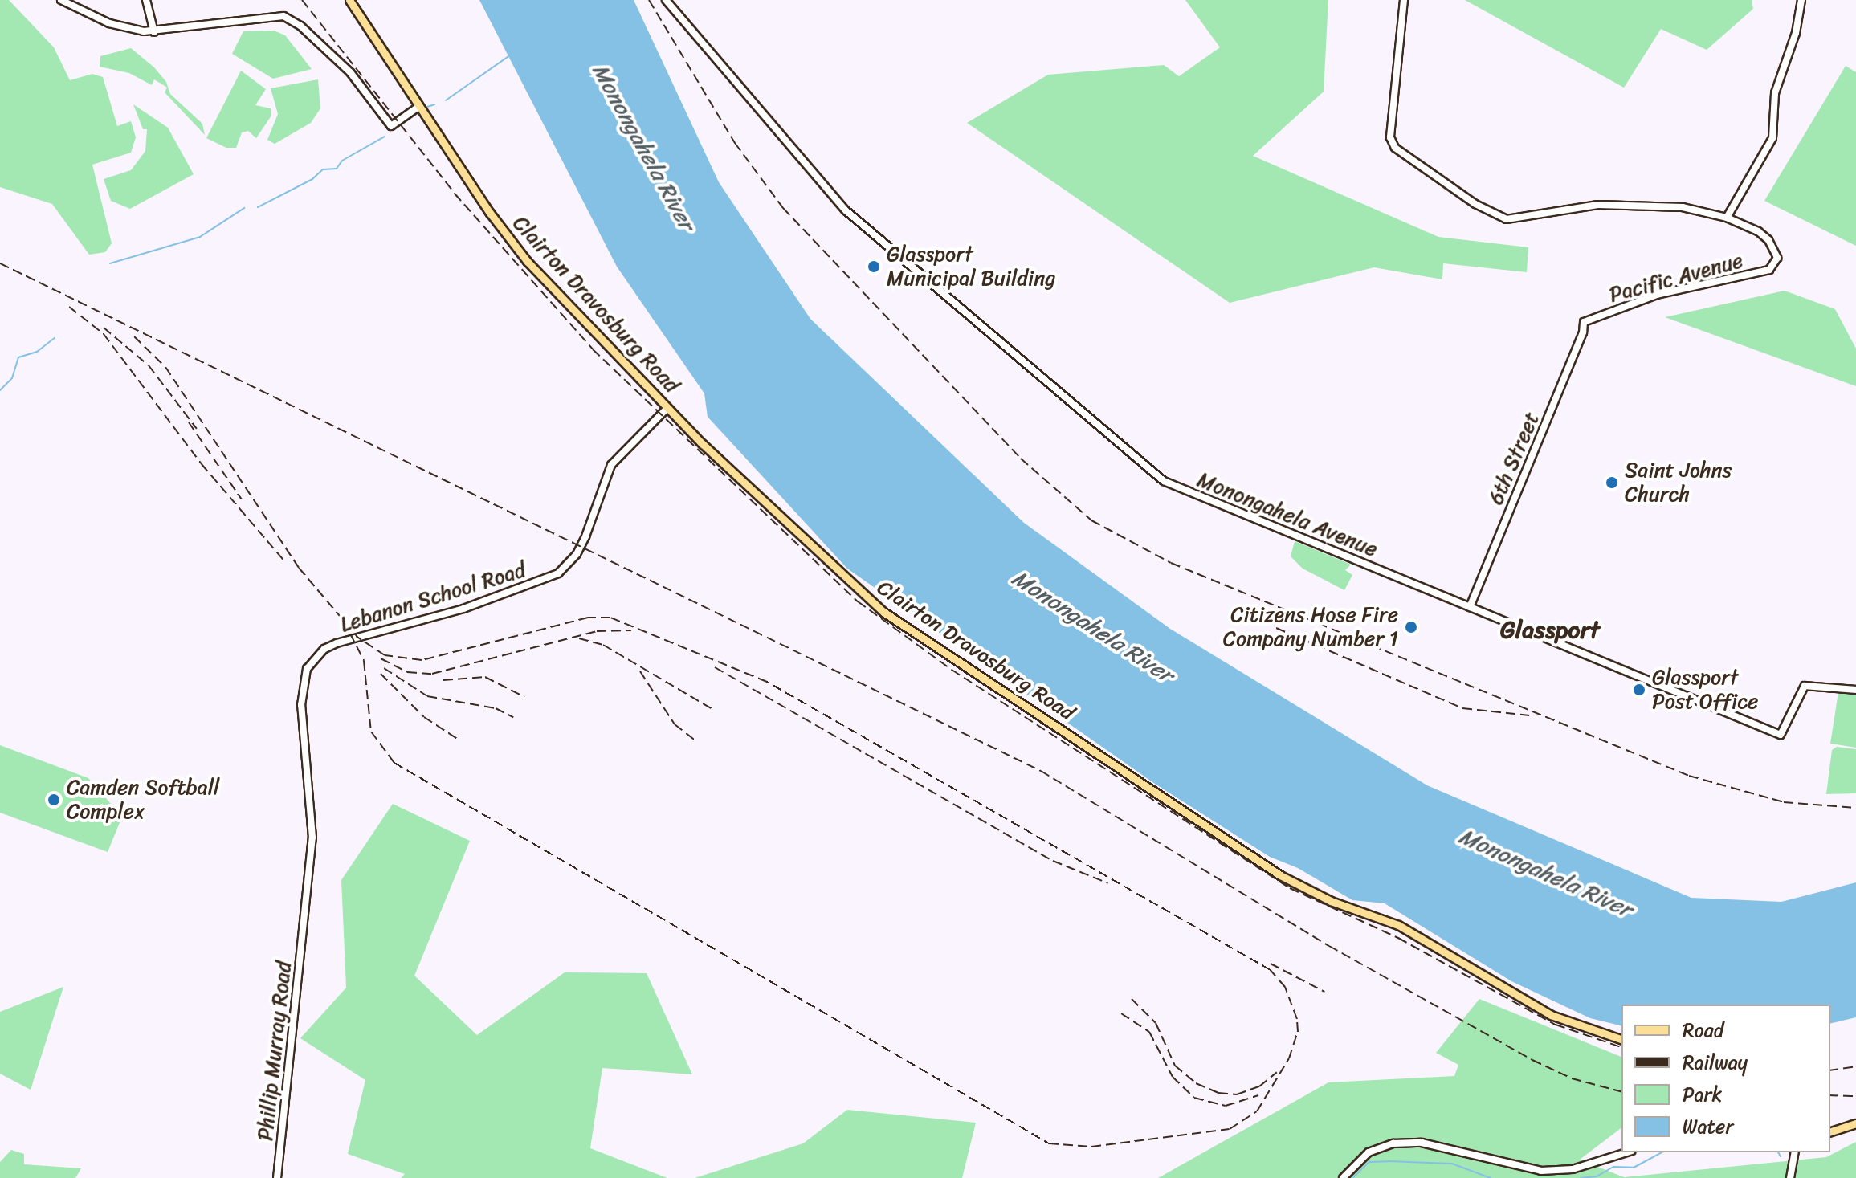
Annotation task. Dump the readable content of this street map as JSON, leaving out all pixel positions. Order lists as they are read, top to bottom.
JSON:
{
  "streets": {
    "main road": ["Clairton Dravosburg Road"],
    "street": [
      "Pacific Avenue",
      "6th Street",
      "Monongahela Avenue",
      "Lebanon School Road",
      "Phillip Murray Road"
    ]
  },
  "crossings": [
    ["Pacific Avenue", "6th Street"],
    ["Clairton Dravosburg Road", "Lebanon School Road"],
    ["6th Street", "Monongahela Avenue"],
    ["Lebanon School Road", "Phillip Murray Road"]
  ],
  "districts": ["Glassport"],
  "water": ["Monongahela River"],
  "places": [
    "Glassport Municipal Building",
    "Saint Johns Church",
    "Citizens Hose Fire Company Number 1",
    "Glassport Post Office",
    "Camden Softball Complex"
  ],
  "legend": [
    "Road",
    "Railway",
    "Park",
    "Water"
  ]
}
